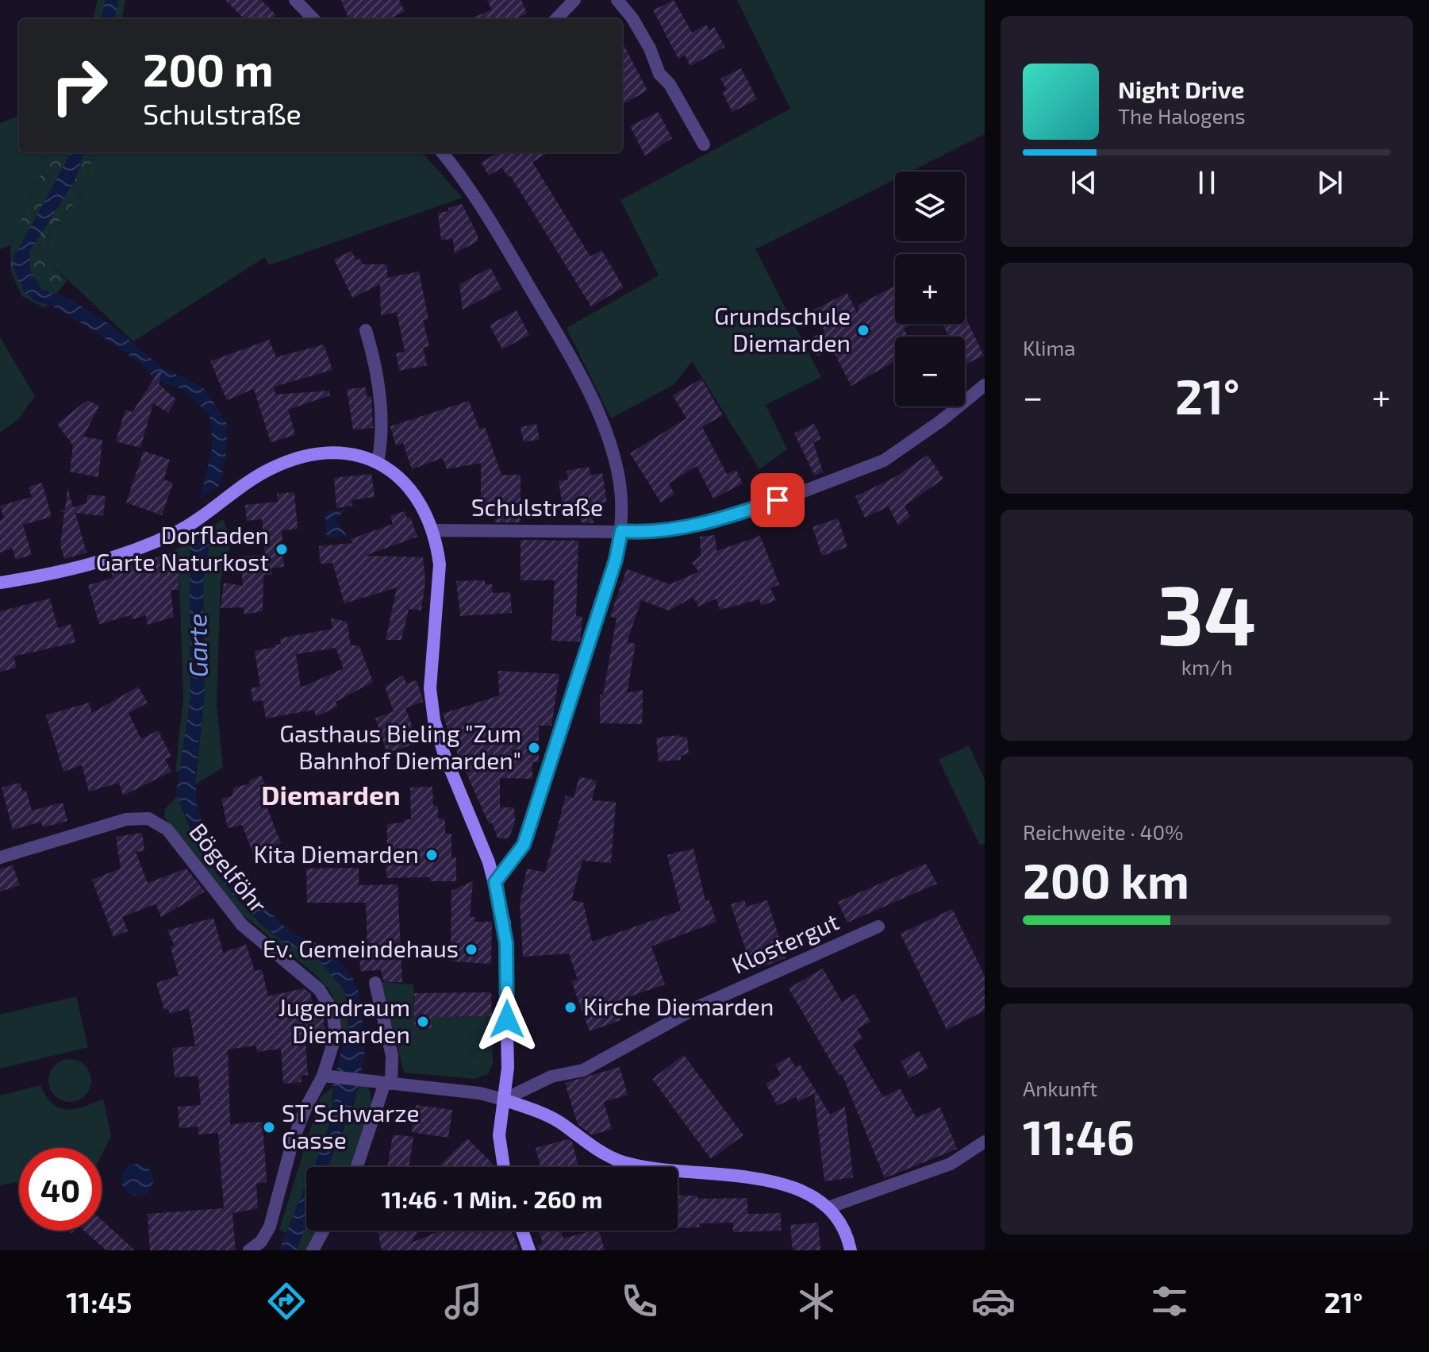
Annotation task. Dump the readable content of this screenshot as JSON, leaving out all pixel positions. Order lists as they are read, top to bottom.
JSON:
{
  "streets": {
    "street": ["Schulstraße", "Bögelföhr", "Klostergut"]
  },
  "districts": ["Diemarden"],
  "water": ["Garte"],
  "places": [
    "Grundschule Diemarden",
    "Dorfladen Garte Naturkost",
    "Gasthaus Bieling \"Zum Bahnhof Diemarden\"",
    "Kita Diemarden",
    "Ev. Gemeindehaus",
    "Kirche Diemarden",
    "Jugendraum Diemarden",
    "ST Schwarze Gasse"
  ],
  "page": {
    "turn": ["200 m", "Schulstraße"],
    "song": ["Night Drive", "The Halogens"],
    "map_buttons": ["+", "−"],
    "tile": [
      "Klima",
      ["34", "km/h"],
      ["Reichweite · 40%", "200 km"],
      ["Ankunft", "11:46"]
    ],
    "heat": ["−", "21°", "+"],
    "limit": "40",
    "trip": "11:46 · 1 Min. · 260 m",
    "tabs": ["11:45", "21°"]
  }
}
